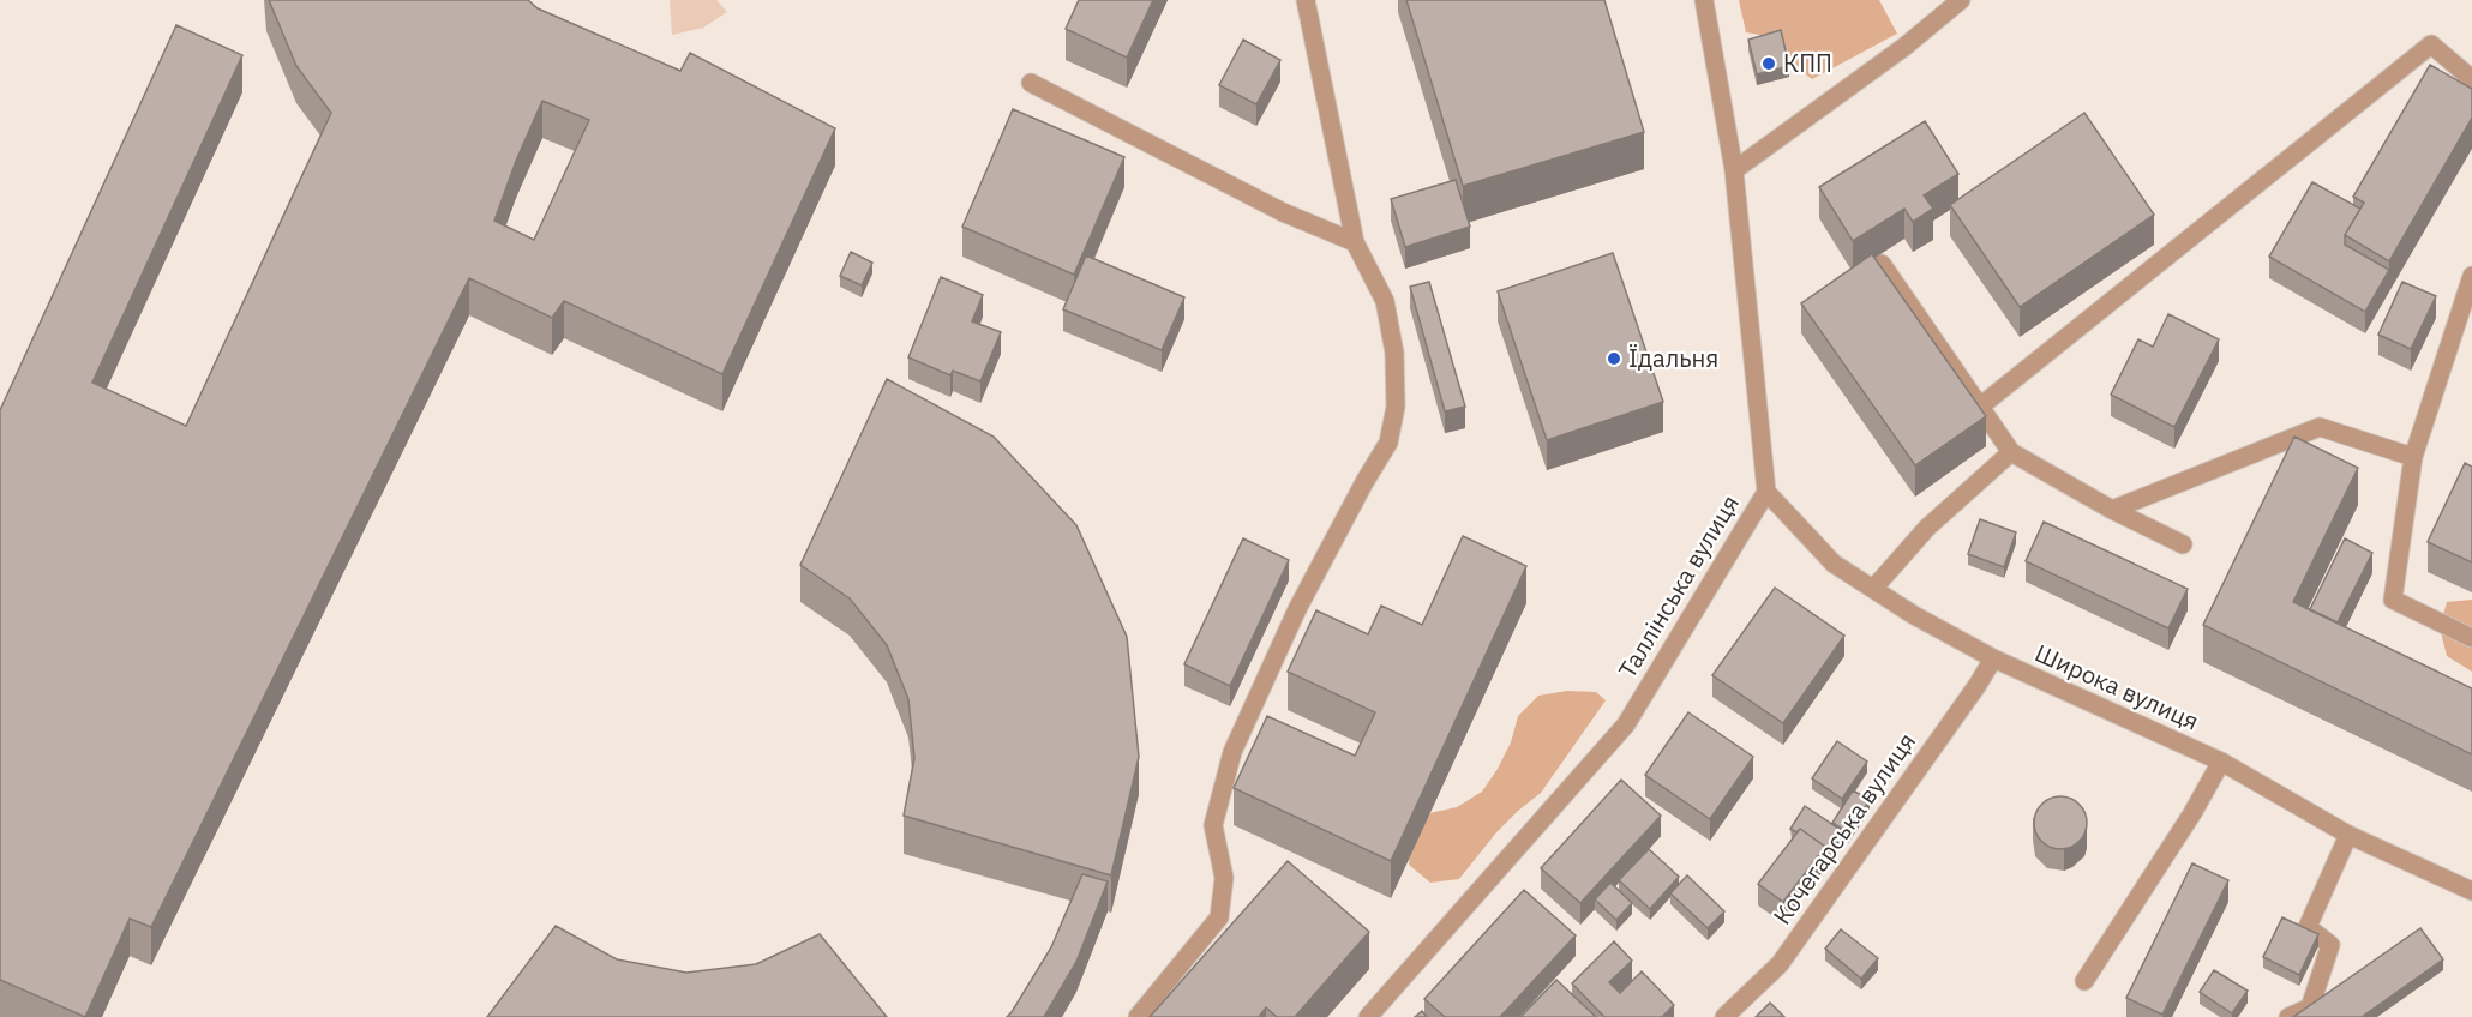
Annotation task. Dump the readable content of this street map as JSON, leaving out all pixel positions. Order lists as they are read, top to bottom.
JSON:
{
  "streets": {
    "street": ["Таллінська вулиця", "Широка вулиця", "Кочегарська вулиця"]
  },
  "crossings": [
    ["Таллінська вулиця", "Широка вулиця"],
    ["Широка вулиця", "Кочегарська вулиця"]
  ],
  "places": ["КПП", "Їдальня"]
}
